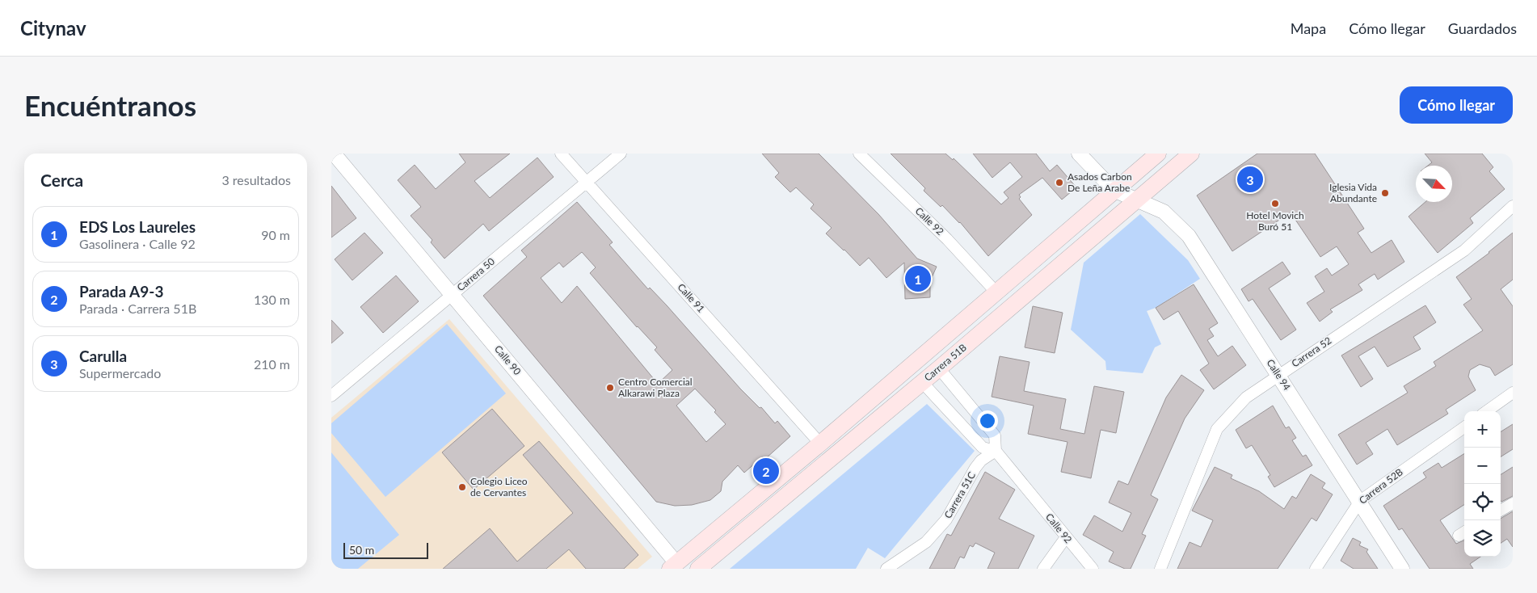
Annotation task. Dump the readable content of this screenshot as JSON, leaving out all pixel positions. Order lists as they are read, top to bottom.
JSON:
{
  "streets": {
    "main road": ["Carrera 51B"],
    "street": [
      "Calle 92",
      "Carrera 50",
      "Calle 91",
      "Carrera 52",
      "Calle 90",
      "Calle 94",
      "Carrera 52B",
      "Carrera 51C"
    ]
  },
  "crossings": [
    ["Calle 92", "Carrera 51B"],
    ["Calle 92", "Carrera 51C"],
    ["Carrera 50", "Calle 91"],
    ["Carrera 50", "Calle 90"],
    ["Calle 91", "Carrera 51B"],
    ["Carrera 52", "Calle 94"],
    ["Calle 90", "Carrera 51B"],
    ["Carrera 51B", "Calle 94"],
    ["Calle 94", "Carrera 52B"]
  ],
  "places": [
    "Asados Carbon De Leña Arabe",
    "Iglesia Vida Abundante",
    "Hotel Movich Buró 51",
    "Centro Comercial Alkarawi Plaza",
    "Colegio Liceo de Cervantes"
  ],
  "scale_bar": "50 m",
  "north": "bottom right",
  "page": {
    "header": "Citynav",
    "nav": ["Mapa", "Cómo llegar", "Guardados"],
    "buttons": "Cómo llegar",
    "title": "Encuéntranos",
    "heading": ["Cerca", "3 resultados"],
    "pins": ["3", "1", "2"],
    "list": [
      {
        "mark": "1",
        "name": "EDS Los Laureles",
        "note": "Gasolinera · Calle 92",
        "value": "90 m"
      },
      {
        "mark": "2",
        "name": "Parada A9-3",
        "note": "Parada · Carrera 51B",
        "value": "130 m"
      },
      {
        "mark": "3",
        "name": "Carulla",
        "note": "Supermercado",
        "value": "210 m"
      }
    ],
    "map_buttons": ["+", "−"],
    "scale": "50 m"
  }
}
